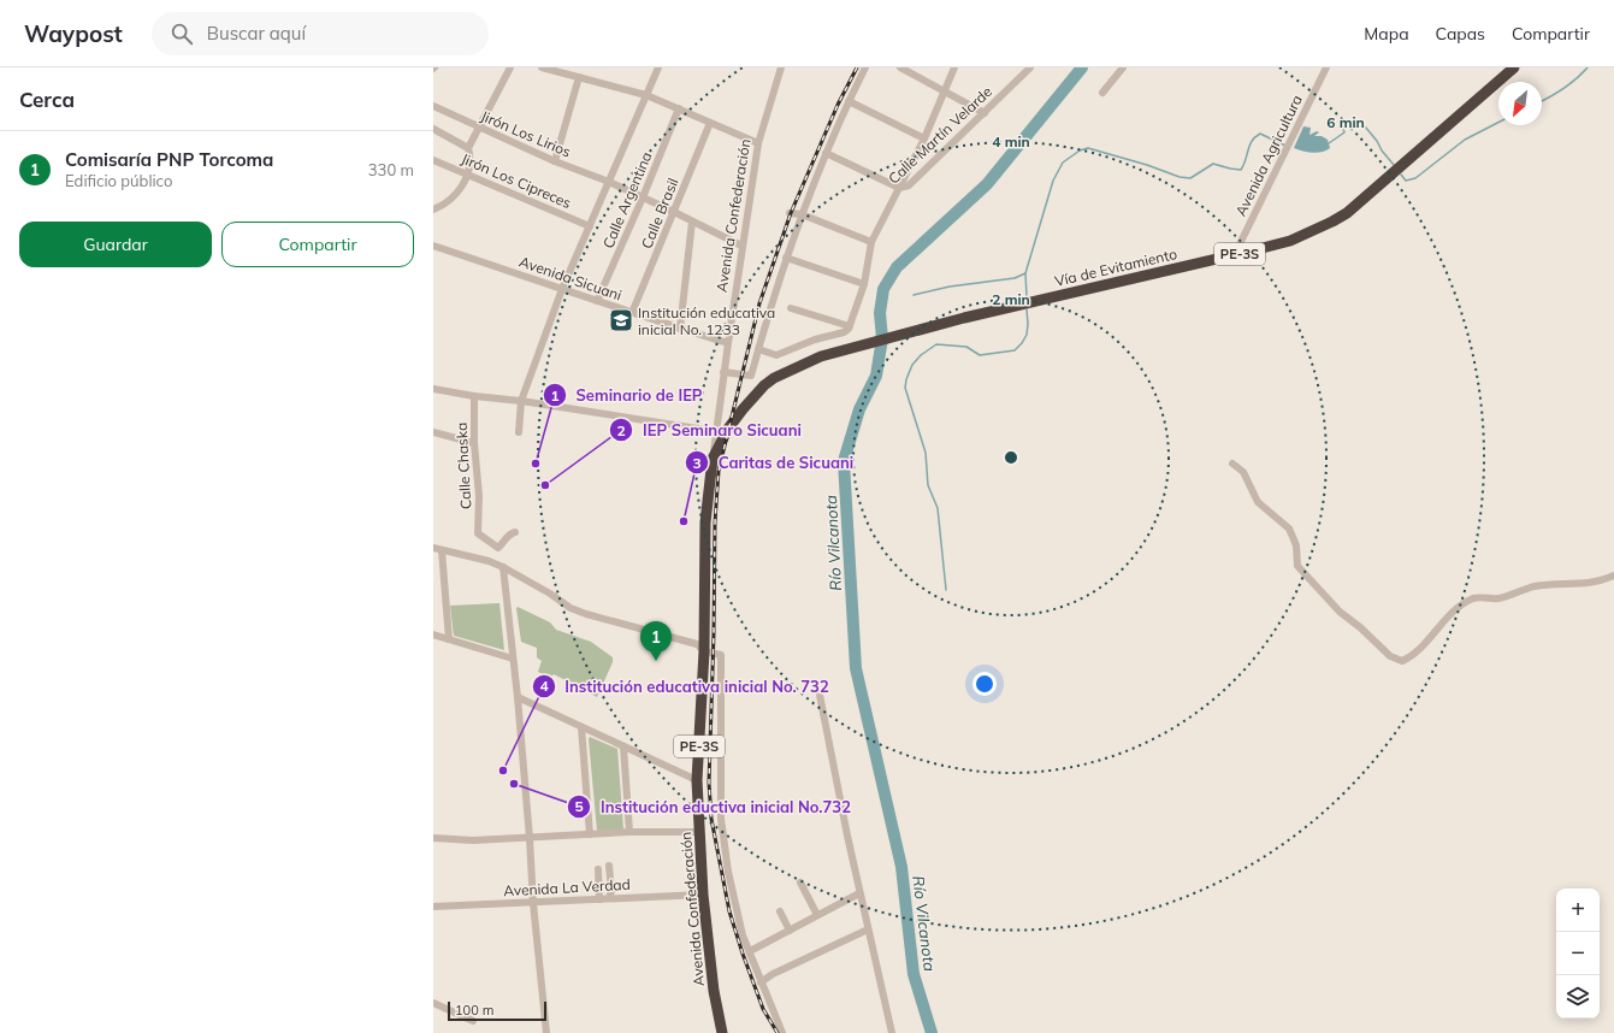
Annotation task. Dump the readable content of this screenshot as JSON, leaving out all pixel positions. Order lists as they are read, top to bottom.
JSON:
{
  "streets": {
    "highway": ["Avenida Confederación", "PE-3S", "Vía de Evitamiento"],
    "street": [
      "Jirón Los Lirios",
      "Calle Martín Velarde",
      "Avenida Agricultura",
      "Jirón Los Cipreces",
      "Calle Argentina",
      "Calle Brasil",
      "Avenida Sicuani",
      "Calle Chaska",
      "Avenida La Verdad"
    ]
  },
  "crossings": [
    ["Jirón Los Lirios", "Calle Argentina"],
    ["Jirón Los Lirios", "Calle Brasil"],
    ["Jirón Los Lirios", "Avenida Confederación"],
    ["Avenida Agricultura", "Vía de Evitamiento"],
    ["Calle Argentina", "Avenida Sicuani"],
    ["Calle Brasil", "Avenida Sicuani"],
    ["Avenida Confederación", "Vía de Evitamiento"],
    ["Avenida Confederación", "Avenida Sicuani"],
    ["Avenida Confederación", "Avenida La Verdad"]
  ],
  "water": ["Río Vilcanota"],
  "places": {
    "school or university": ["Institución educativa inicial No. 1233"],
    "other": [
      "Seminario de IEP",
      "IEP Seminaro Sicuani",
      "Caritas de Sicuani",
      "Institución educativa inicial No. 732",
      "Institución eductiva inicial No.732"
    ]
  },
  "scale_bar": "100 m",
  "north": "bottom left",
  "page": {
    "header": "Waypost",
    "search": "Buscar aquí",
    "nav": ["Mapa", "Capas", "Compartir"],
    "heading": "Cerca",
    "list": [
      {
        "mark": "1",
        "name": "Comisaría PNP Torcoma",
        "note": "Edificio público",
        "value": "330 m"
      }
    ],
    "buttons": ["Guardar", "Compartir"],
    "pins": "1",
    "map_buttons": ["+", "−"],
    "scale": "100 m"
  },
  "rings": ["6 min", "4 min", "2 min"]
}
